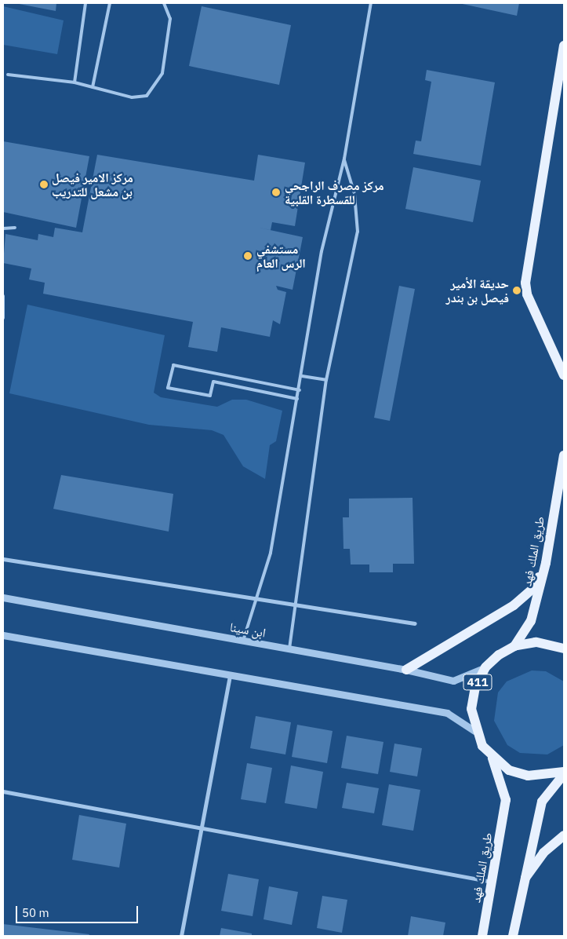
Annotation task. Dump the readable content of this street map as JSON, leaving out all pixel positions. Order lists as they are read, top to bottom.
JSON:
{
  "streets": {
    "main road": ["طريق الملك فهد", "411"],
    "street": ["ابن سينا"]
  },
  "crossings": [
    ["طريق الملك فهد", "411"],
    ["ابن سينا", "411"]
  ],
  "places": [
    "مركز الامير فيصل بن مشعل للتدريب",
    "مركز مصرف الراجحي للقسطرة القلبية",
    "مستشفي الرس العام",
    "حديقة الأمير فيصل بن بندر"
  ],
  "scale_bar": "50 m"
}
